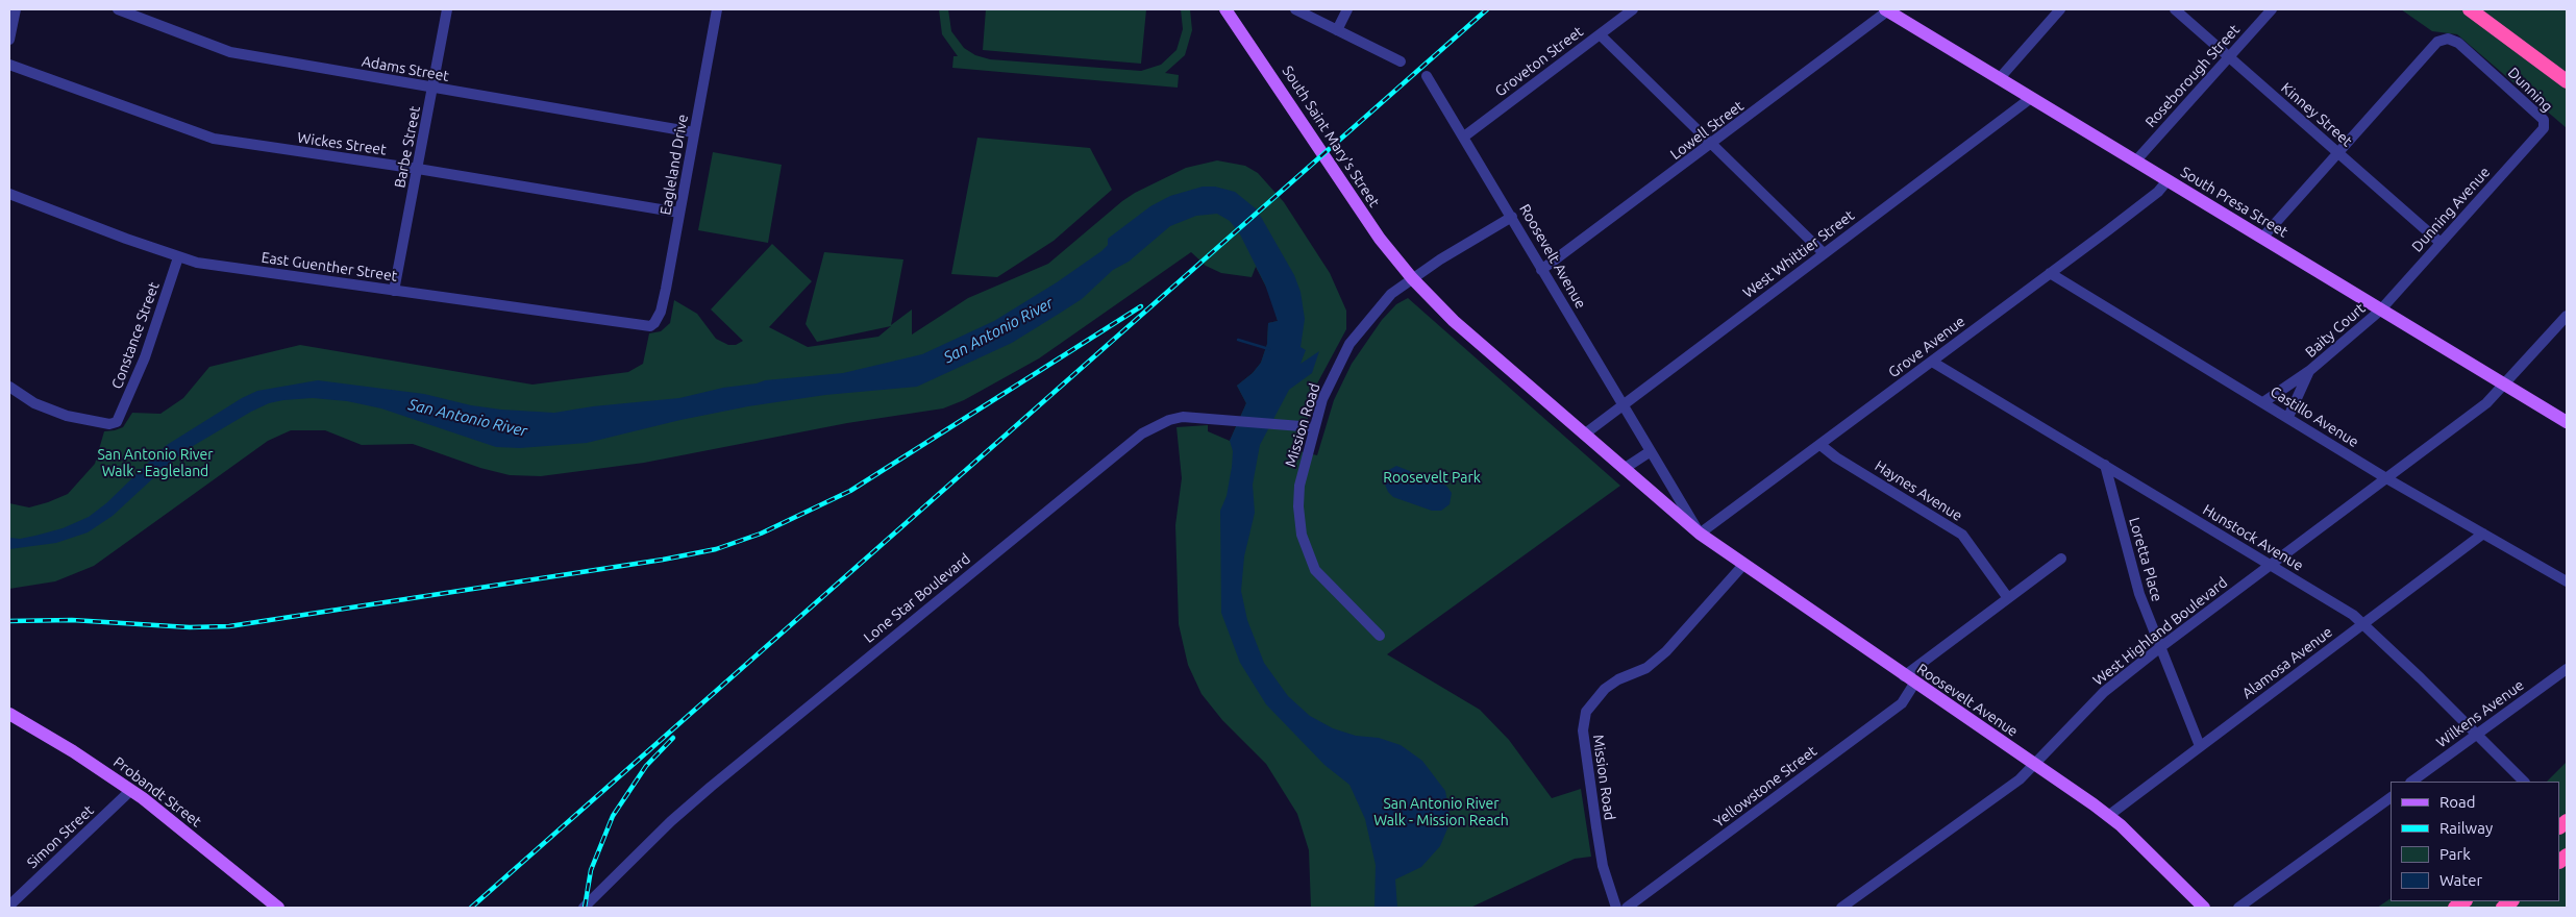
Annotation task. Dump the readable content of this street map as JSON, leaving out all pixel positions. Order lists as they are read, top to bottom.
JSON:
{
  "streets": {
    "main road": [
      "South Saint Mary's Street",
      "South Presa Street",
      "Roosevelt Avenue",
      "Probandt Street"
    ],
    "street": [
      "Groveton Street",
      "Adams Street",
      "Roseborough Street",
      "Dunning",
      "Kinney Street",
      "Lowell Street",
      "Wickes Street",
      "Barbe Street",
      "Eagleland Drive",
      "Dunning Avenue",
      "West Whittier Street",
      "East Guenther Street",
      "Baity Court",
      "Constance Street",
      "Grove Avenue",
      "Castillo Avenue",
      "Mission Road",
      "Haynes Avenue",
      "Hunstock Avenue",
      "Loretta Place",
      "Lone Star Boulevard",
      "West Highland Boulevard",
      "Alamosa Avenue",
      "Wilkens Avenue",
      "Yellowstone Street",
      "Simon Street"
    ]
  },
  "crossings": [
    ["Groveton Street", "Roosevelt Avenue"],
    ["Adams Street", "Barbe Street"],
    ["Adams Street", "Eagleland Drive"],
    ["Roseborough Street", "Kinney Street"],
    ["Roseborough Street", "South Presa Street"],
    ["Dunning", "Kinney Street"],
    ["Dunning", "Dunning Avenue"],
    ["Kinney Street", "Dunning Avenue"],
    ["Lowell Street", "South Presa Street"],
    ["Lowell Street", "Roosevelt Avenue"],
    ["South Saint Mary's Street", "Roosevelt Avenue"],
    ["South Saint Mary's Street", "Mission Road"],
    ["Wickes Street", "Barbe Street"],
    ["Wickes Street", "Eagleland Drive"],
    ["Barbe Street", "East Guenther Street"],
    ["Eagleland Drive", "East Guenther Street"],
    ["South Presa Street", "Dunning Avenue"],
    ["South Presa Street", "West Whittier Street"],
    ["South Presa Street", "Baity Court"],
    ["South Presa Street", "Grove Avenue"],
    ["South Presa Street", "West Highland Boulevard"],
    ["Dunning Avenue", "Baity Court"],
    ["West Whittier Street", "Roosevelt Avenue"],
    ["Roosevelt Avenue", "Grove Avenue"],
    ["Roosevelt Avenue", "Mission Road"],
    ["Roosevelt Avenue", "West Highland Boulevard"],
    ["Roosevelt Avenue", "Alamosa Avenue"],
    ["Roosevelt Avenue", "Yellowstone Street"],
    ["East Guenther Street", "Constance Street"],
    ["Baity Court", "Castillo Avenue"],
    ["Grove Avenue", "Castillo Avenue"],
    ["Grove Avenue", "Haynes Avenue"],
    ["Grove Avenue", "Hunstock Avenue"],
    ["Castillo Avenue", "West Highland Boulevard"],
    ["Castillo Avenue", "Alamosa Avenue"],
    ["Mission Road", "Lone Star Boulevard"],
    ["Haynes Avenue", "Yellowstone Street"],
    ["Hunstock Avenue", "Loretta Place"],
    ["Hunstock Avenue", "West Highland Boulevard"],
    ["Hunstock Avenue", "Alamosa Avenue"],
    ["Hunstock Avenue", "Wilkens Avenue"],
    ["Loretta Place", "West Highland Boulevard"],
    ["Loretta Place", "Alamosa Avenue"],
    ["Probandt Street", "Simon Street"]
  ],
  "water": ["San Antonio River"],
  "parks": ["San Antonio River Walk - Eagleland", "Roosevelt Park", "San Antonio River Walk - Mission Reach"],
  "legend": [
    "Road",
    "Railway",
    "Park",
    "Water"
  ]
}
